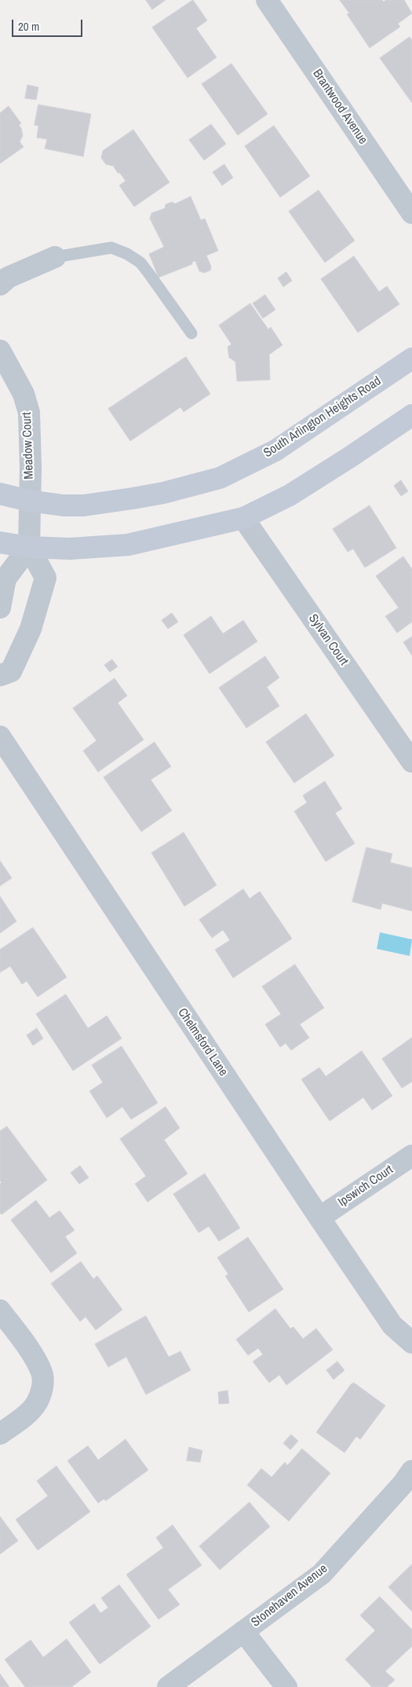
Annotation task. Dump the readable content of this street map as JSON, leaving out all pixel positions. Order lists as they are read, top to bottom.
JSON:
{
  "streets": {
    "main road": ["South Arlington Heights Road"],
    "street": [
      "Brantwood Avenue",
      "Meadow Court",
      "Sylvan Court",
      "Chelmsford Lane",
      "Ipswich Court",
      "Stonehaven Avenue"
    ]
  },
  "crossings": [
    ["South Arlington Heights Road", "Meadow Court"],
    ["Chelmsford Lane", "Ipswich Court"]
  ],
  "scale_bar": "20 m"
}
